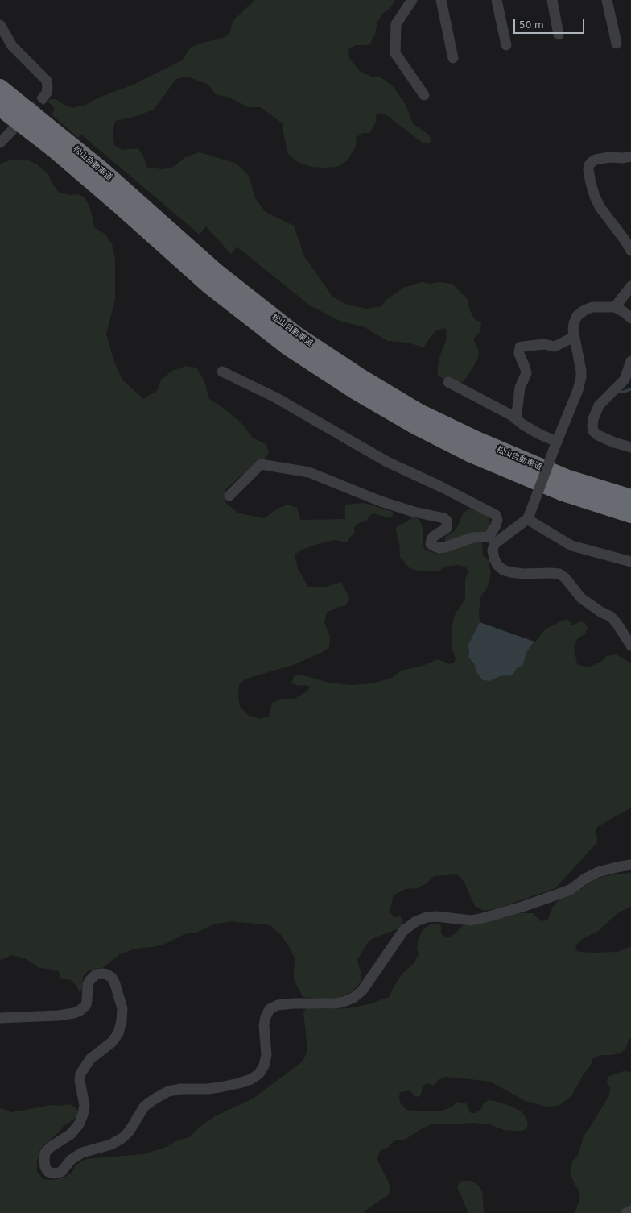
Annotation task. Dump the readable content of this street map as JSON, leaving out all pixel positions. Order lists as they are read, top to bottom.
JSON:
{
  "streets": {
    "highway": ["松山自動車道"]
  },
  "scale_bar": "50 m"
}
